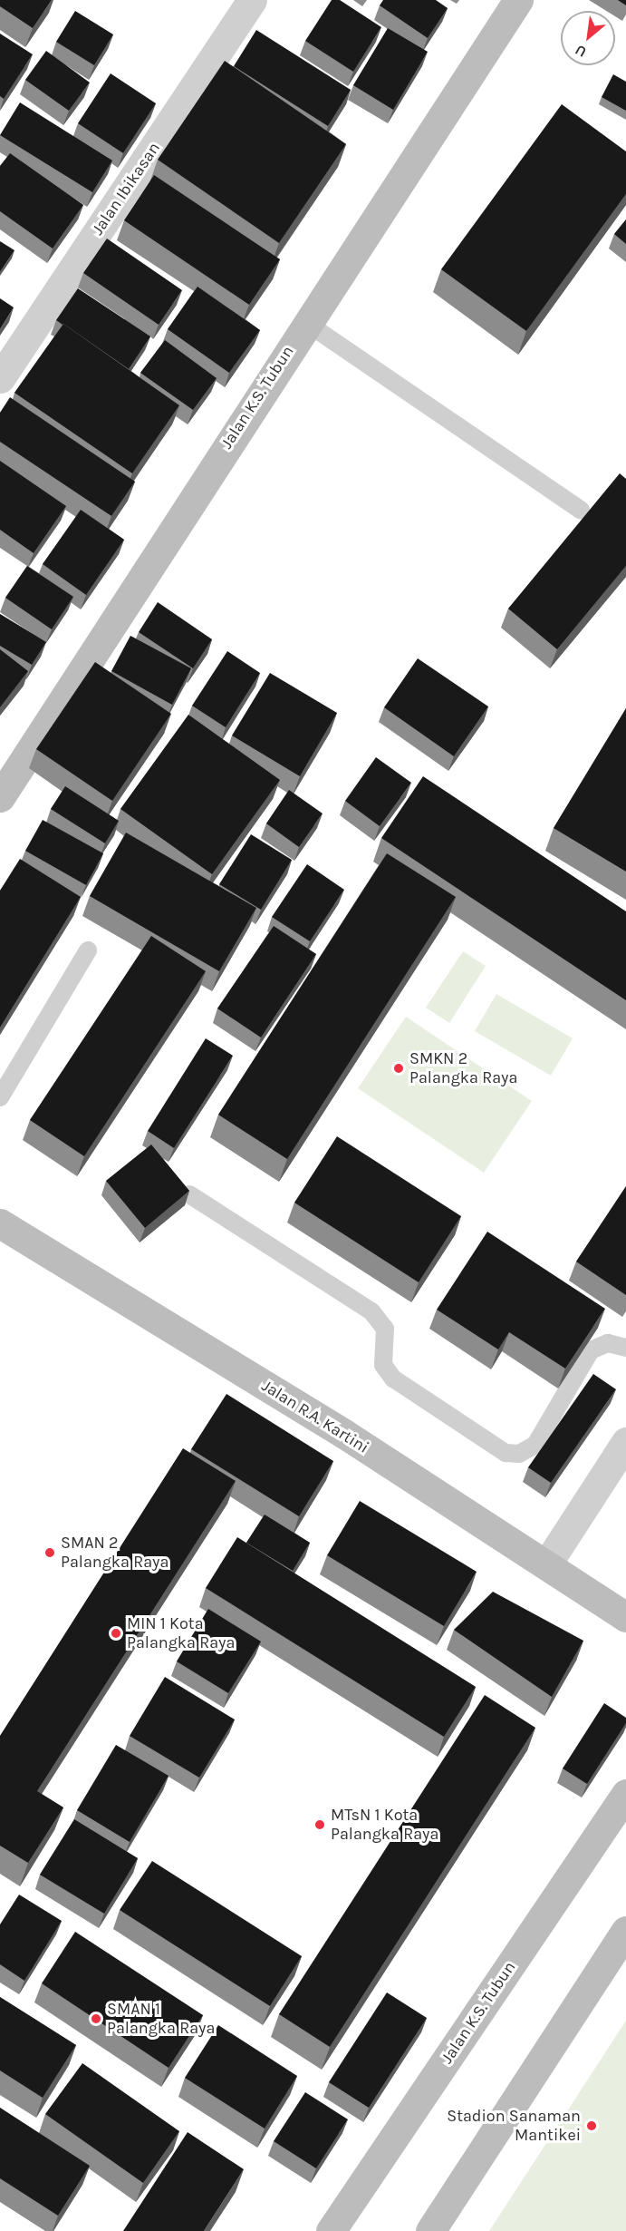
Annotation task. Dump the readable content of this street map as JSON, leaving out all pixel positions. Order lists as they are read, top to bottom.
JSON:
{
  "streets": {
    "street": ["Jalan Ibikasan", "Jalan K.S. Tubun", "Jalan R.A. Kartini"]
  },
  "places": [
    "SMKN 2 Palangka Raya",
    "SMAN 2 Palangka Raya",
    "MIN 1 Kota Palangka Raya",
    "MTsN 1 Kota Palangka Raya",
    "SMAN 1 Palangka Raya",
    "Stadion Sanaman Mantikei"
  ],
  "north": "bottom left"
}
